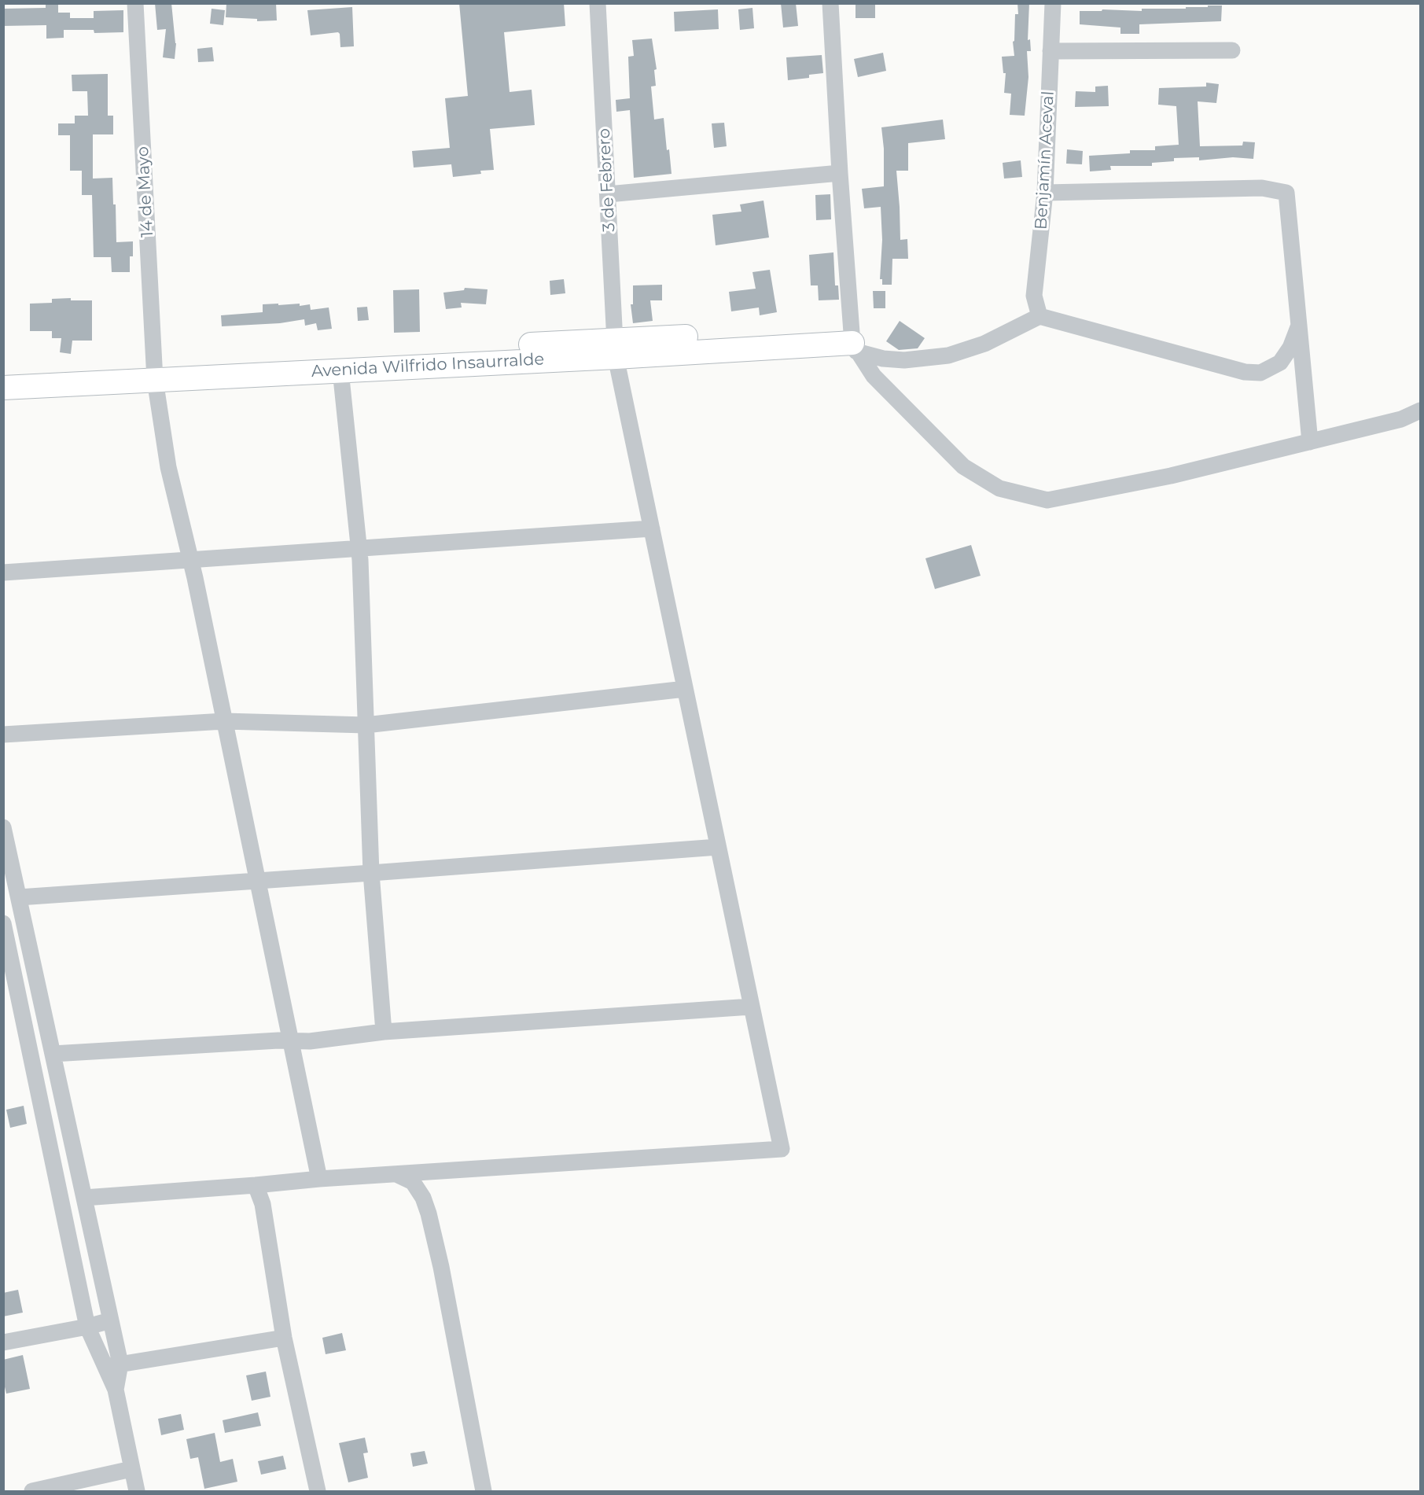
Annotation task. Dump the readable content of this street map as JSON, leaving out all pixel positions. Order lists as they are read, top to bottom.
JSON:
{
  "streets": {
    "street": [
      "Benjamín Aceval",
      "3 de Febrero",
      "14 de Mayo",
      "Avenida Wilfrido Insaurralde"
    ]
  },
  "crossings": [
    ["3 de Febrero", "Avenida Wilfrido Insaurralde"],
    ["14 de Mayo", "Avenida Wilfrido Insaurralde"]
  ]
}
